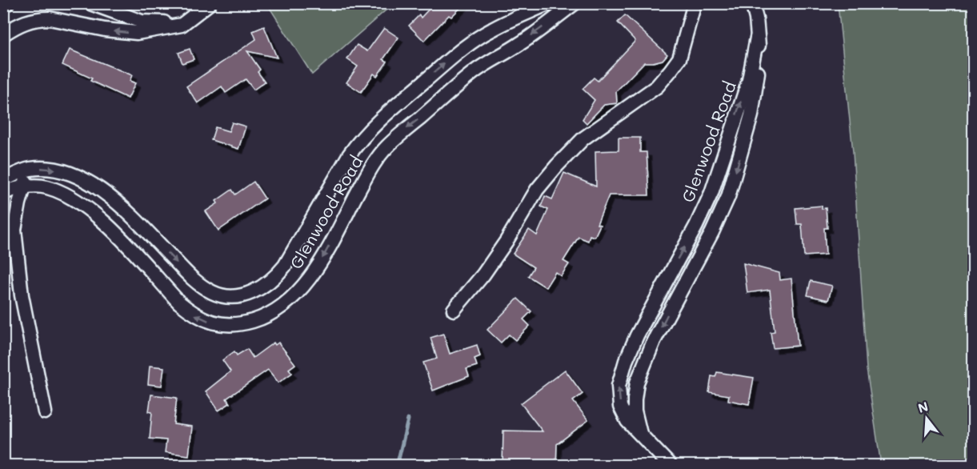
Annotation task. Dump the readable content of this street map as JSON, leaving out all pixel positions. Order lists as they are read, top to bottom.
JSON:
{
  "streets": {
    "street": ["Glenwood Road"]
  },
  "north": "top"
}
